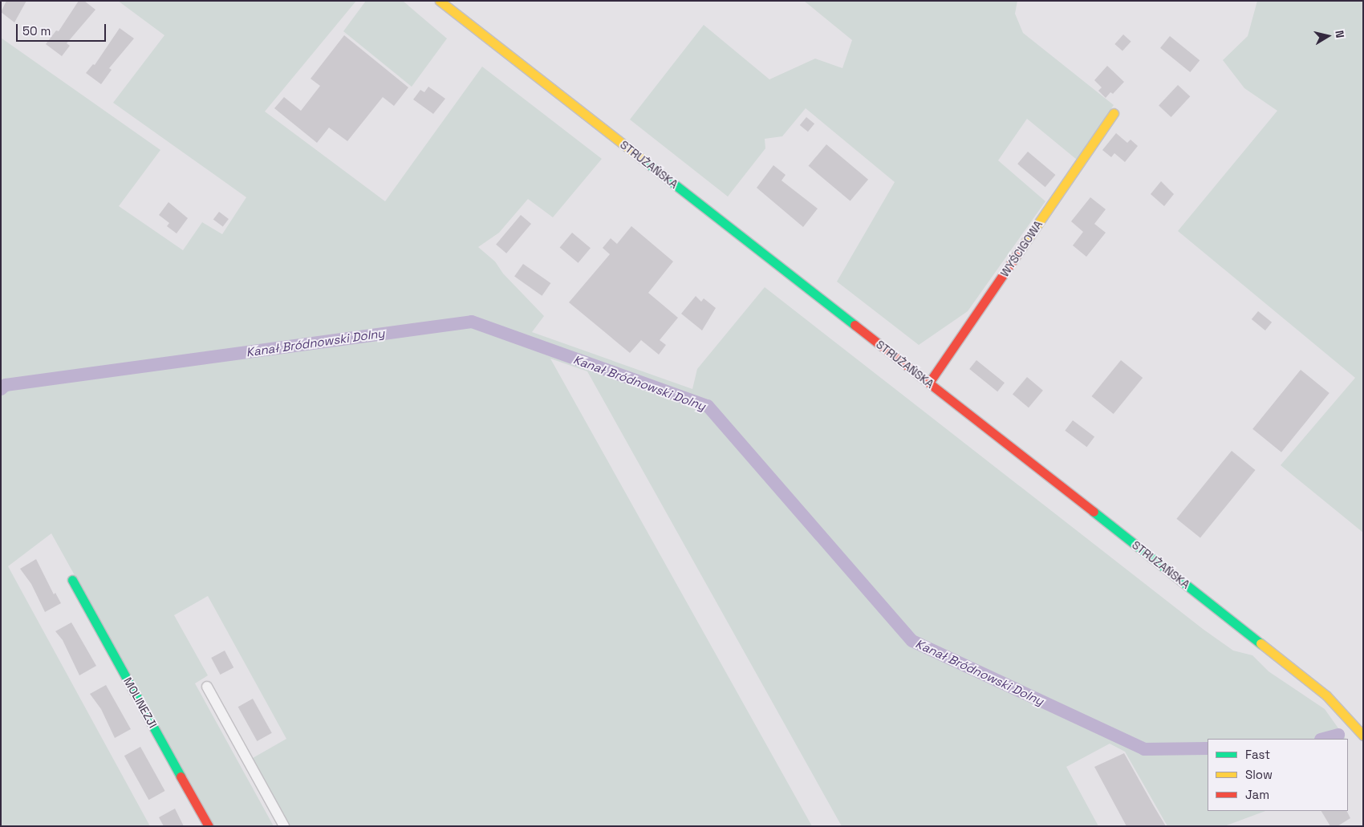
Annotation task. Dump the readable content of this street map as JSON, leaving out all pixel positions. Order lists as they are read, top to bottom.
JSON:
{
  "streets": {
    "main road": ["STRUŻAŃSKA", "WYŚCIGOWA", "MOLINEZJI"]
  },
  "crossings": [
    ["STRUŻAŃSKA", "WYŚCIGOWA"]
  ],
  "water": ["Kanał Bródnowski Dolny"],
  "legend": ["Fast", "Slow", "Jam"],
  "scale_bar": "50 m",
  "north": "right"
}
